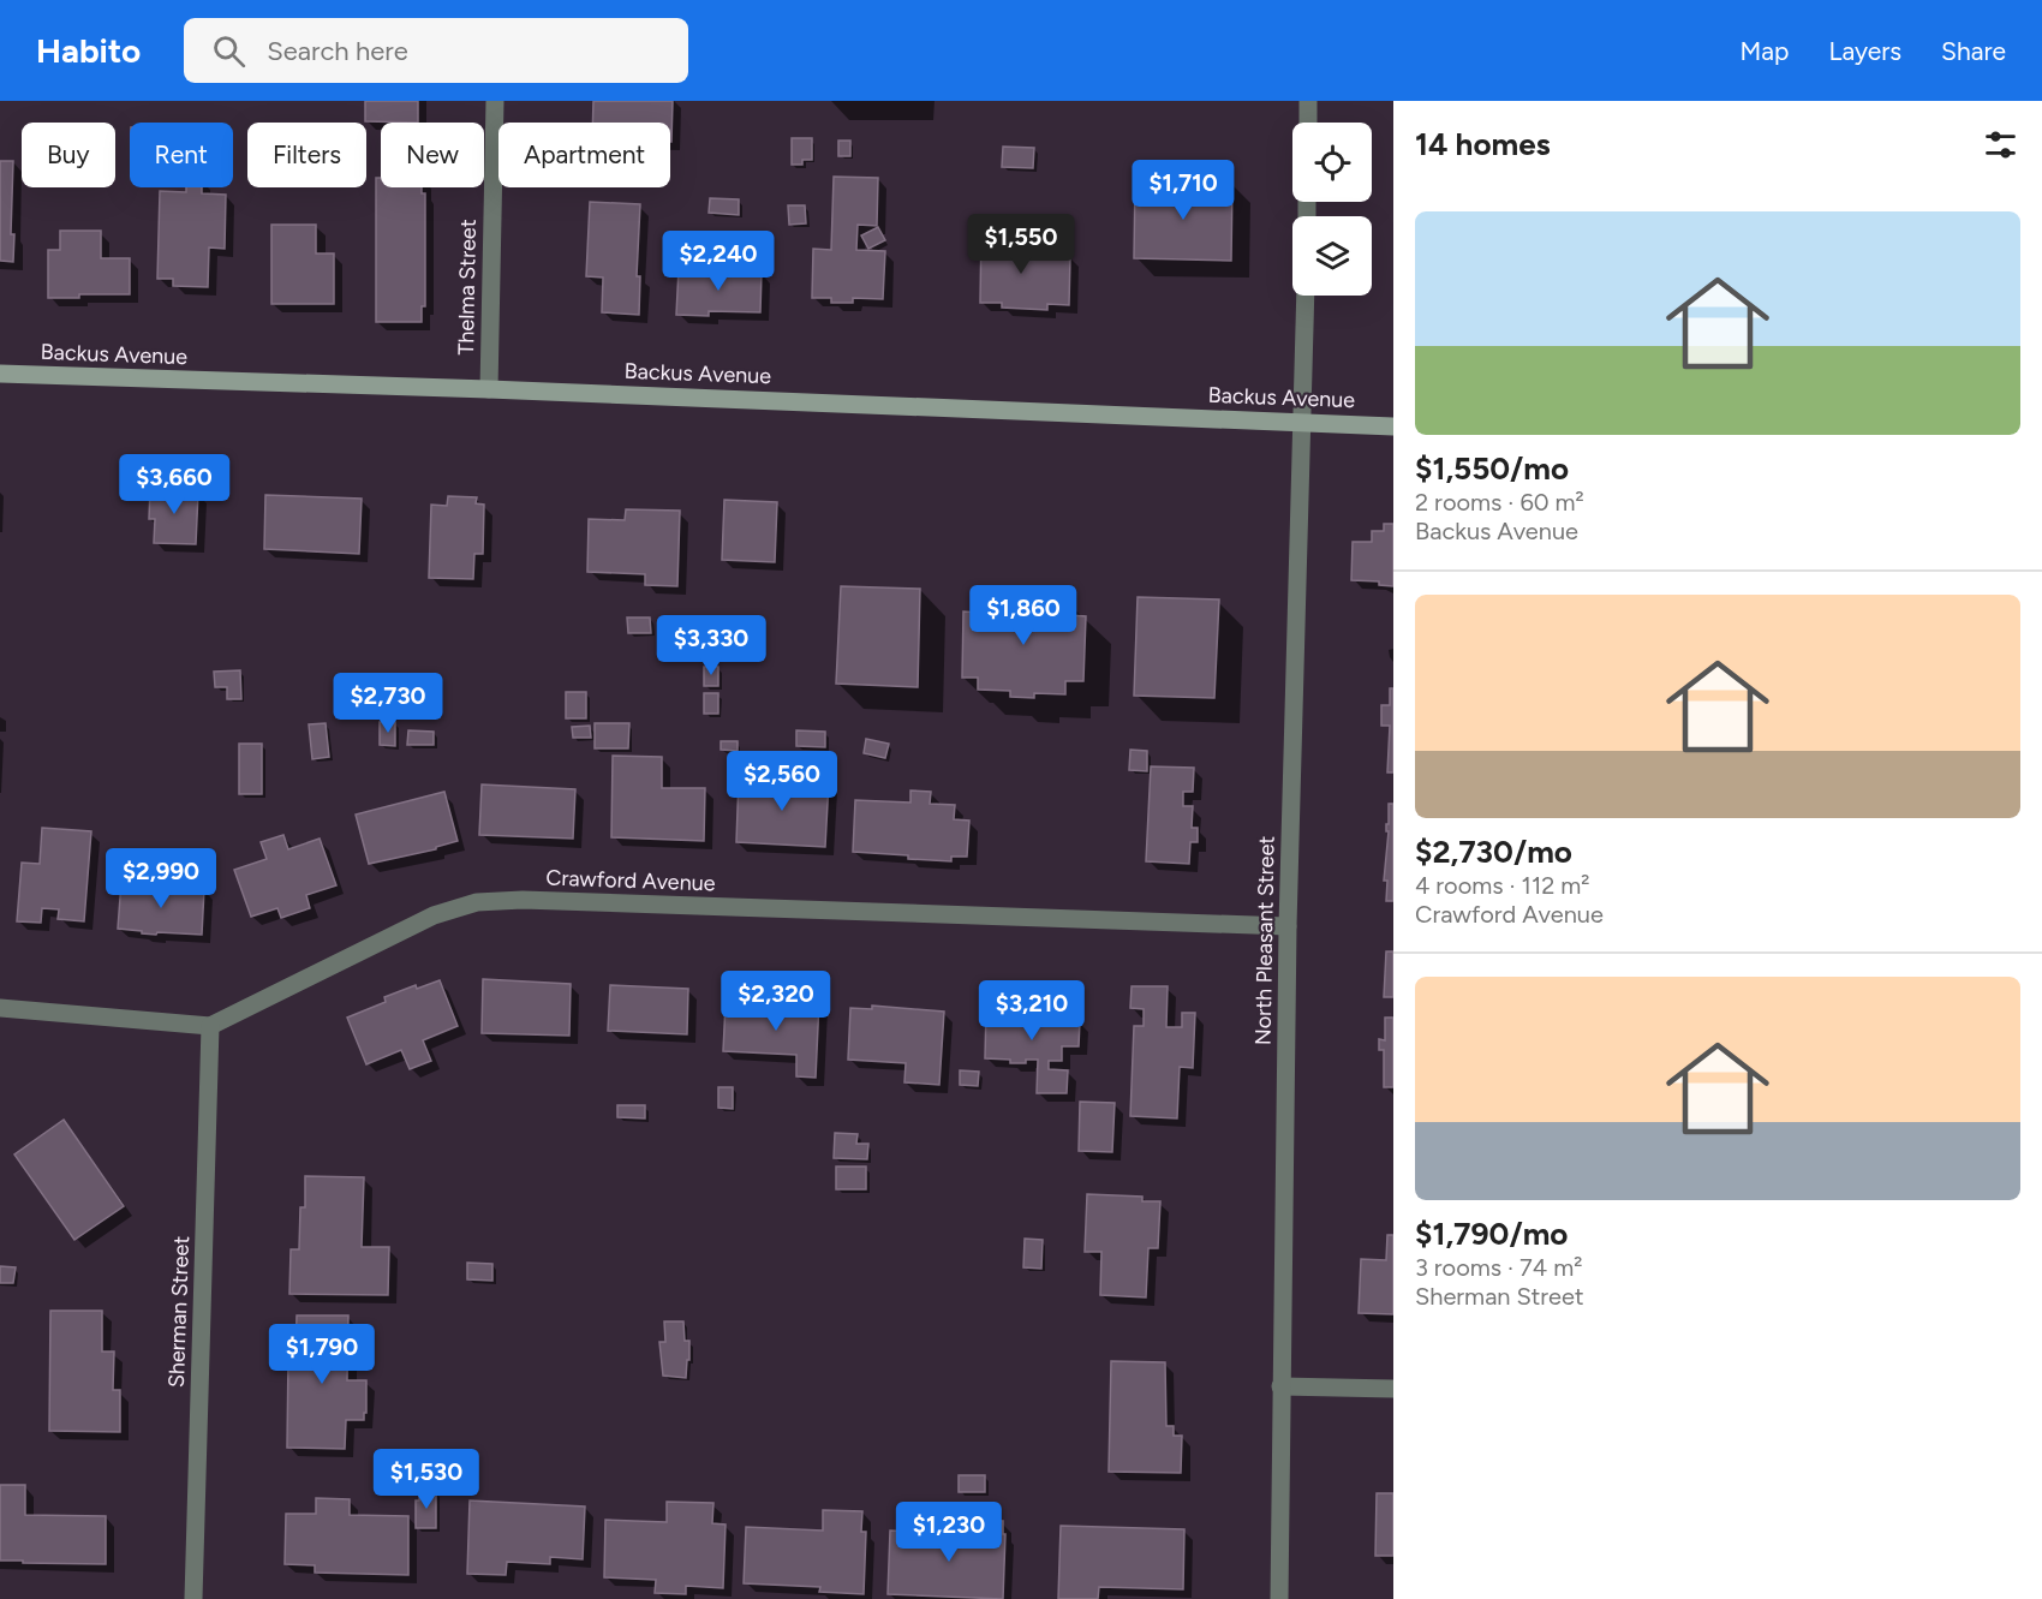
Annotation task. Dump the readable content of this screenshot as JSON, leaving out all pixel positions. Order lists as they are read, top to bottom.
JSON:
{
  "streets": {
    "street": [
      "Thelma Street",
      "Backus Avenue",
      "Crawford Avenue",
      "North Pleasant Street",
      "Sherman Street"
    ]
  },
  "crossings": [
    ["Thelma Street", "Backus Avenue"],
    ["Backus Avenue", "North Pleasant Street"],
    ["Crawford Avenue", "North Pleasant Street"],
    ["Crawford Avenue", "Sherman Street"]
  ],
  "page": {
    "header": "Habito",
    "search": "Search here",
    "nav": ["Map", "Layers", "Share"],
    "heading": "14 homes",
    "chip": [
      "Buy",
      "Rent",
      "Filters",
      "New",
      "Apartment"
    ],
    "price": [
      "$1,710",
      "$1,550",
      "$2,240",
      "$3,660",
      "$1,860",
      "$3,330",
      "$2,730",
      "$2,560",
      "$2,990",
      "$2,320",
      "$3,210",
      "$1,790",
      "$1,530",
      "$1,230"
    ],
    "list": [
      {
        "name": "$1,550/mo",
        "note": "2 rooms · 60 m² · Backus Avenue"
      },
      {
        "name": "$2,730/mo",
        "note": "4 rooms · 112 m² · Crawford Avenue"
      },
      {
        "name": "$1,790/mo",
        "note": "3 rooms · 74 m² · Sherman Street"
      }
    ]
  }
}
